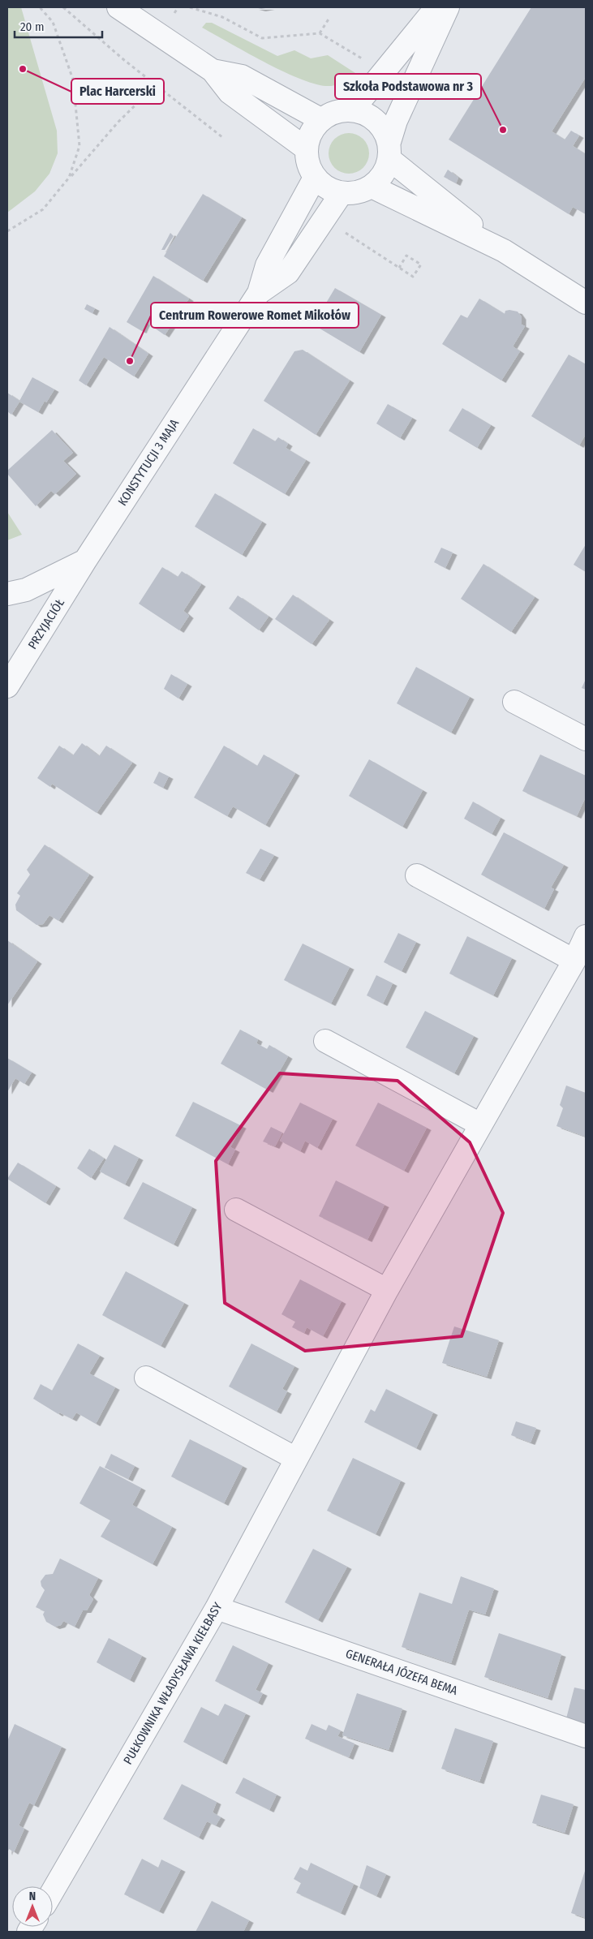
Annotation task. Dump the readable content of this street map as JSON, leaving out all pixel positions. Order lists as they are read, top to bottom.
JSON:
{
  "streets": {
    "street": [
      "KONSTYTUCJI 3 MAJA",
      "PRZYJACIÓŁ",
      "GENERAŁA JÓZEFA BEMA",
      "PUŁKOWNIKA WŁADYSŁAWA KIEŁBASY"
    ]
  },
  "crossings": [
    ["KONSTYTUCJI 3 MAJA", "PRZYJACIÓŁ"],
    ["GENERAŁA JÓZEFA BEMA", "PUŁKOWNIKA WŁADYSŁAWA KIEŁBASY"]
  ],
  "places": ["Plac Harcerski", "Szkoła Podstawowa nr 3", "Centrum Rowerowe Romet Mikołów"],
  "scale_bar": "20 m",
  "north": "top"
}
